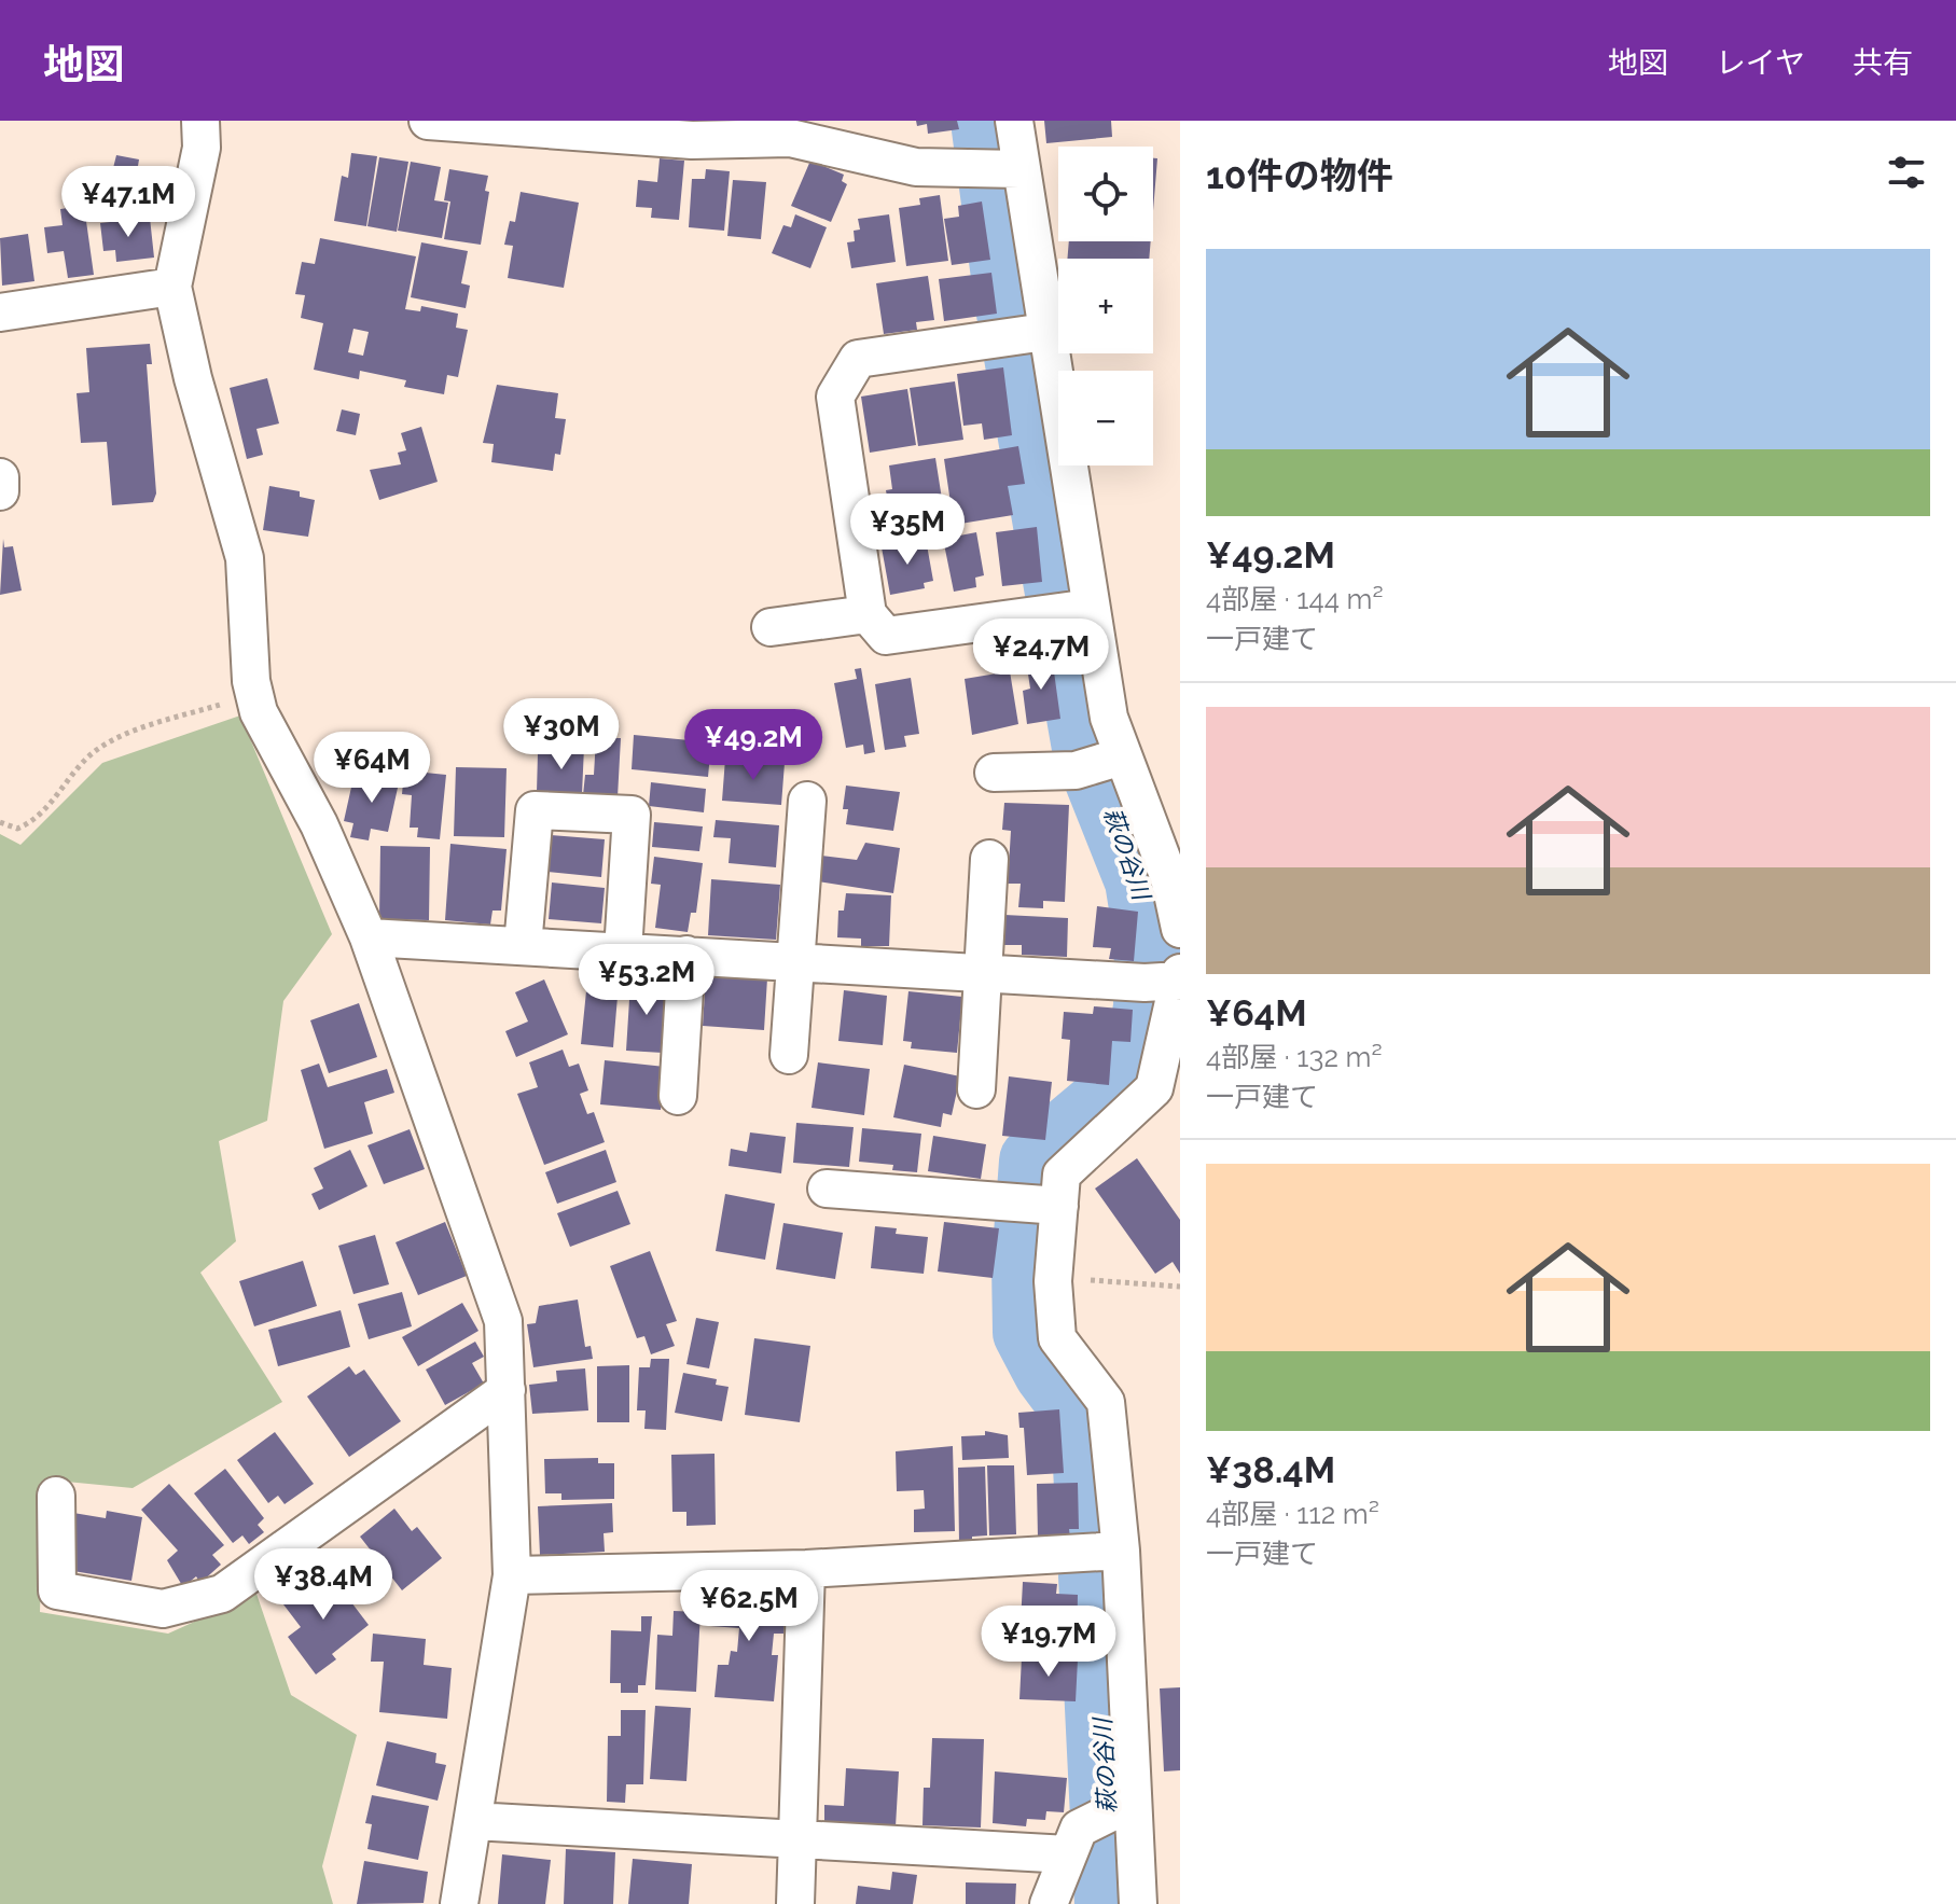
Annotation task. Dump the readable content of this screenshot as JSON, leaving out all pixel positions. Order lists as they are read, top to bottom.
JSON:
{
  "water": ["萩の谷川"],
  "page": {
    "header": "地図",
    "nav": ["地図", "レイヤ", "共有"],
    "heading": "10件の物件",
    "map_buttons": ["+", "−"],
    "price": [
      "¥47.1M",
      "¥35M",
      "¥24.7M",
      "¥30M",
      "¥49.2M",
      "¥64M",
      "¥53.2M",
      "¥38.4M",
      "¥62.5M",
      "¥19.7M"
    ],
    "list": [
      {
        "name": "¥49.2M",
        "note": "4部屋 · 144 m² · 一戸建て"
      },
      {
        "name": "¥64M",
        "note": "4部屋 · 132 m² · 一戸建て"
      },
      {
        "name": "¥38.4M",
        "note": "4部屋 · 112 m² · 一戸建て"
      }
    ]
  }
}
